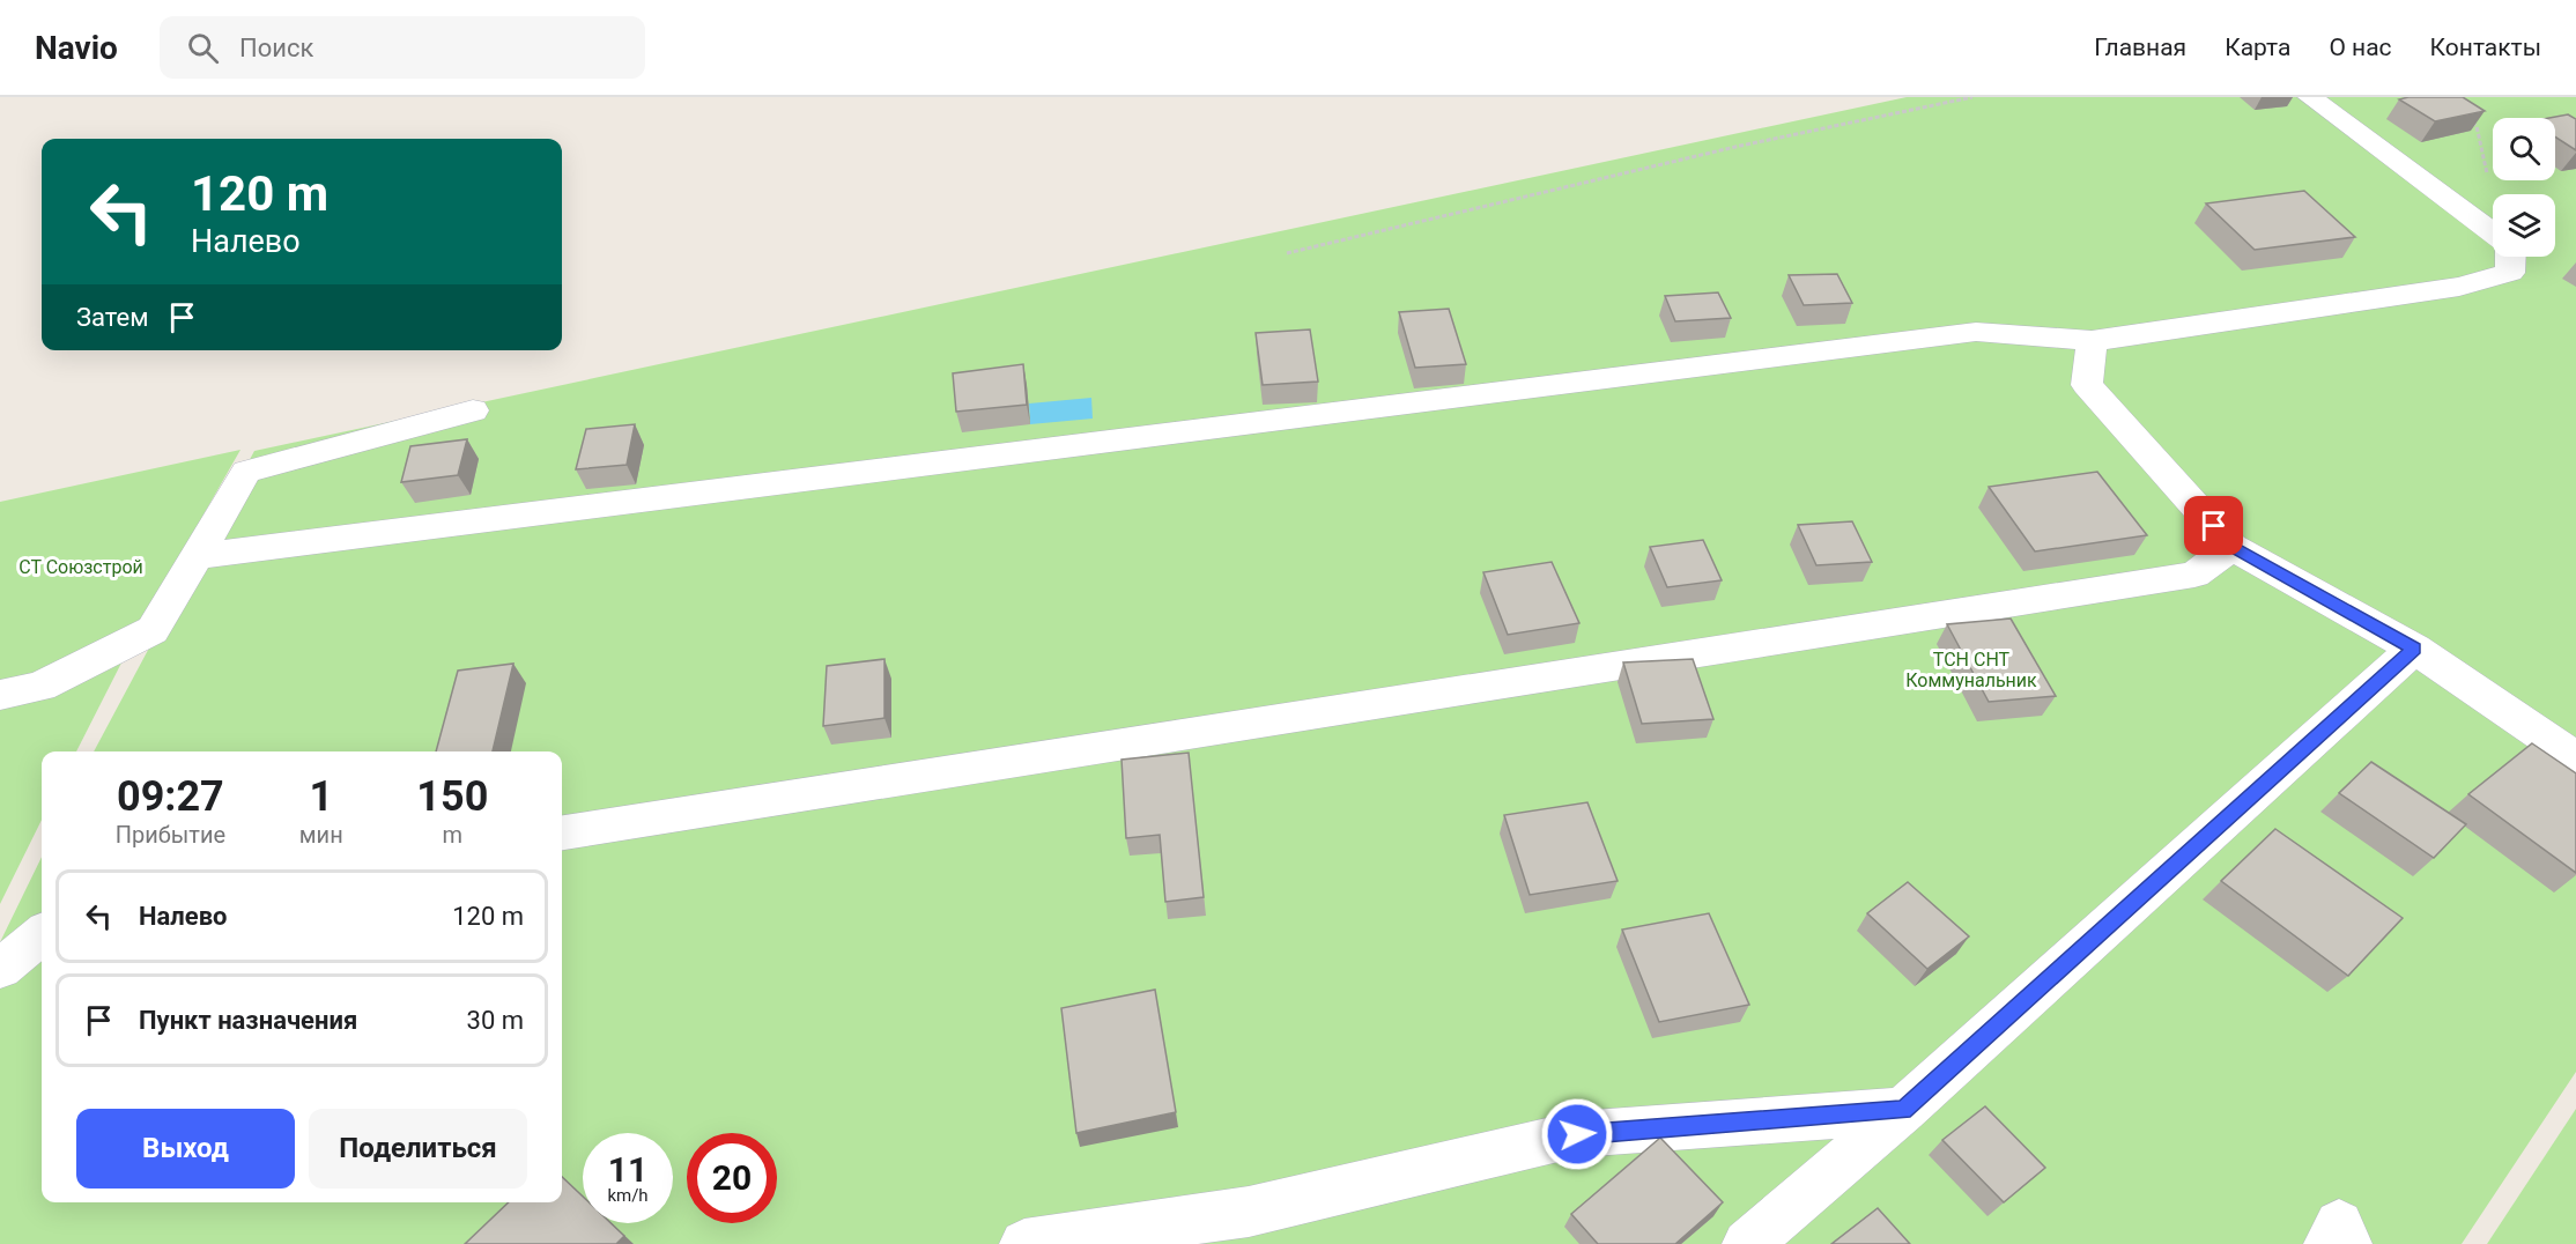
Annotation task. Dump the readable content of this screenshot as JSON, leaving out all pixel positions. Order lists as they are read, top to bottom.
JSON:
{
  "parks": ["СТ Союзстрой", "ТСН СНТ Коммунальник"],
  "page": {
    "header": "Navio",
    "search": "Поиск",
    "nav": [
      "Главная",
      "Карта",
      "О нас",
      "Контакты"
    ],
    "turn": ["120 m", "Налево"],
    "then": "Затем",
    "eta": [
      "09:27",
      "Прибытие",
      "1",
      "мин",
      "150",
      "m"
    ],
    "list": [
      {
        "name": "Налево",
        "value": "120 m"
      },
      {
        "name": "Пункт назначения",
        "value": "30 m"
      }
    ],
    "buttons": ["Выход", "Поделиться"],
    "speed": "11 km/h",
    "limit": "20"
  }
}
